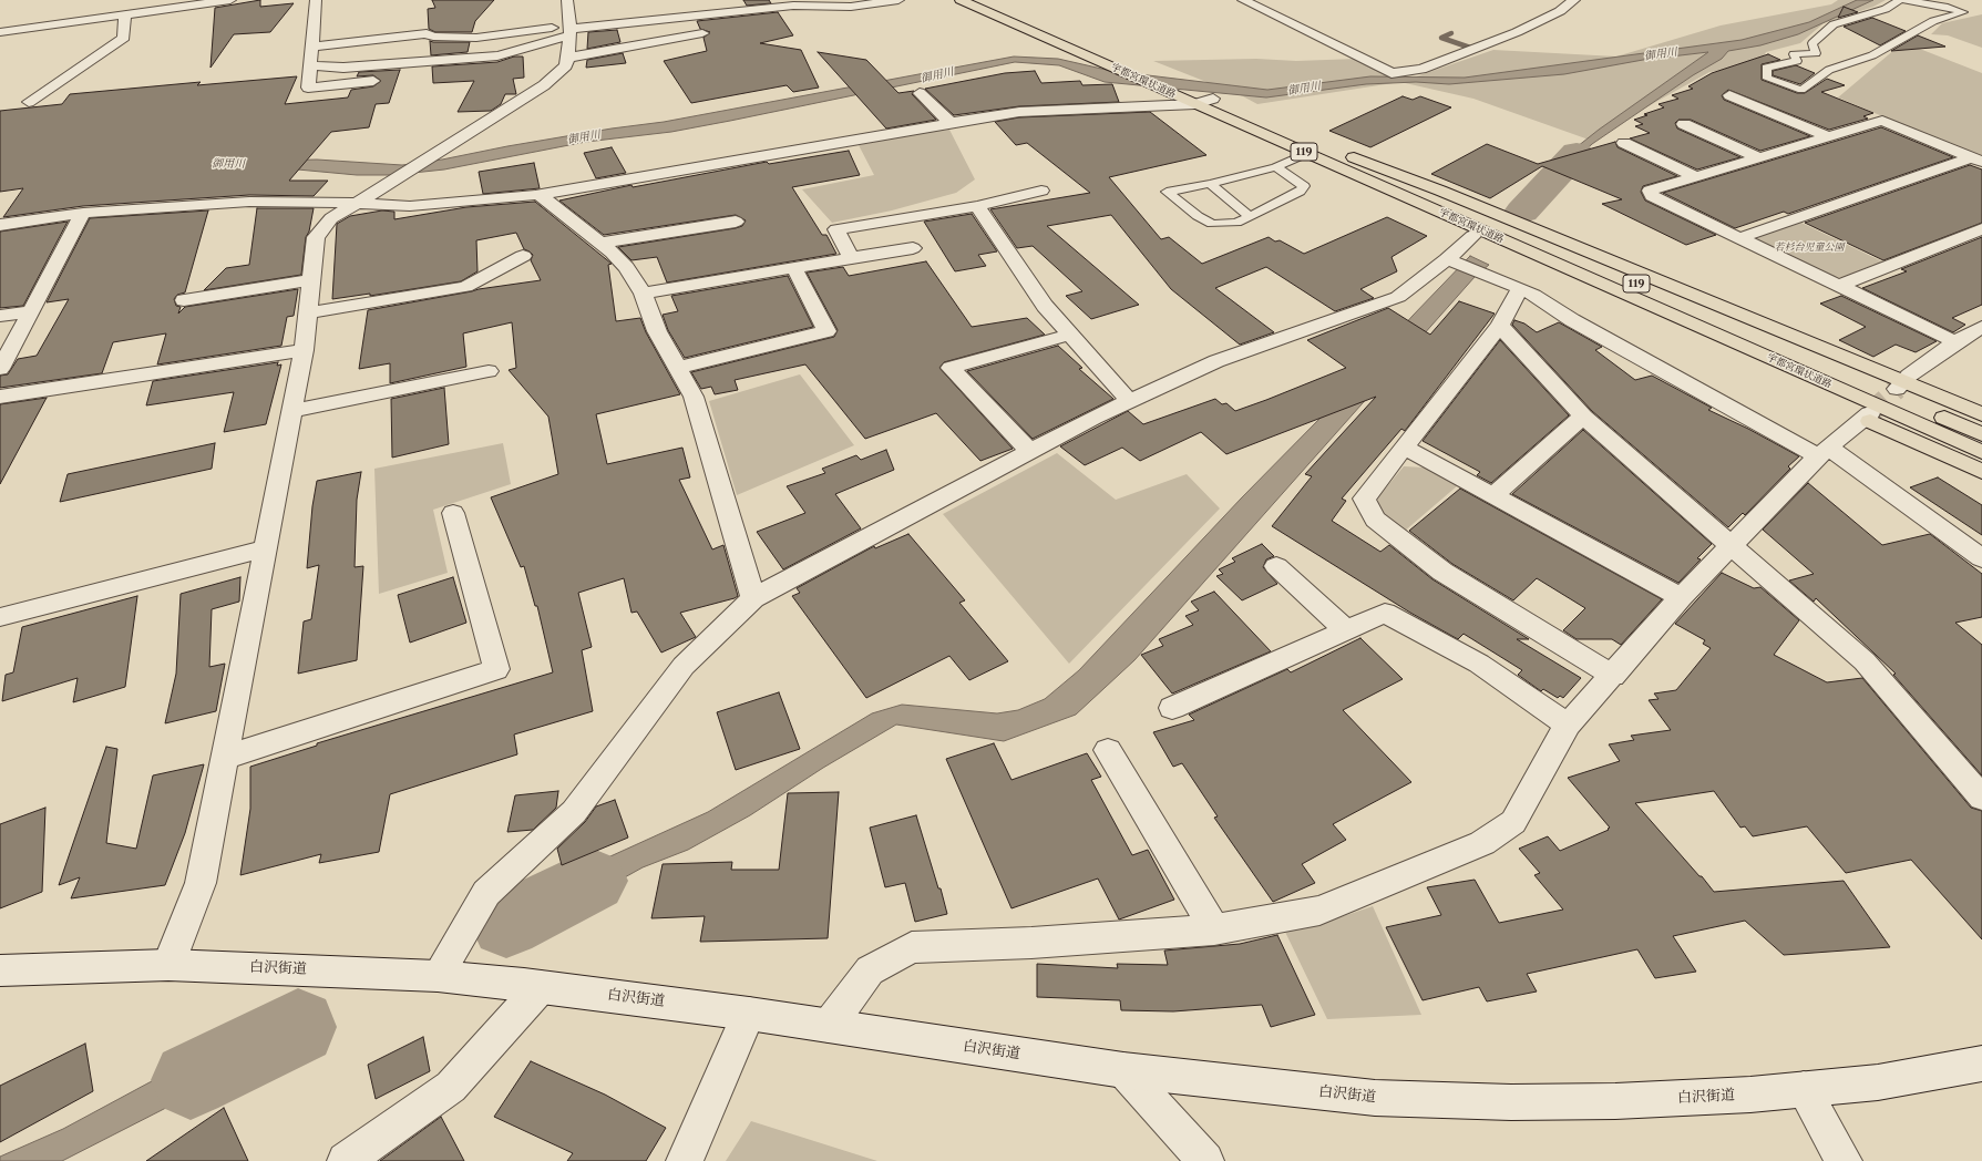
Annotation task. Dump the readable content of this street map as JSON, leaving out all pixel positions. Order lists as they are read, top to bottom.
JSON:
{
  "streets": {
    "highway": ["宇都宮環状道路", "119"],
    "street": ["白沢街道"]
  },
  "crossings": [
    ["宇都宮環状道路", "119"]
  ],
  "water": ["御用川"],
  "parks": ["若杉台児童公園"]
}
